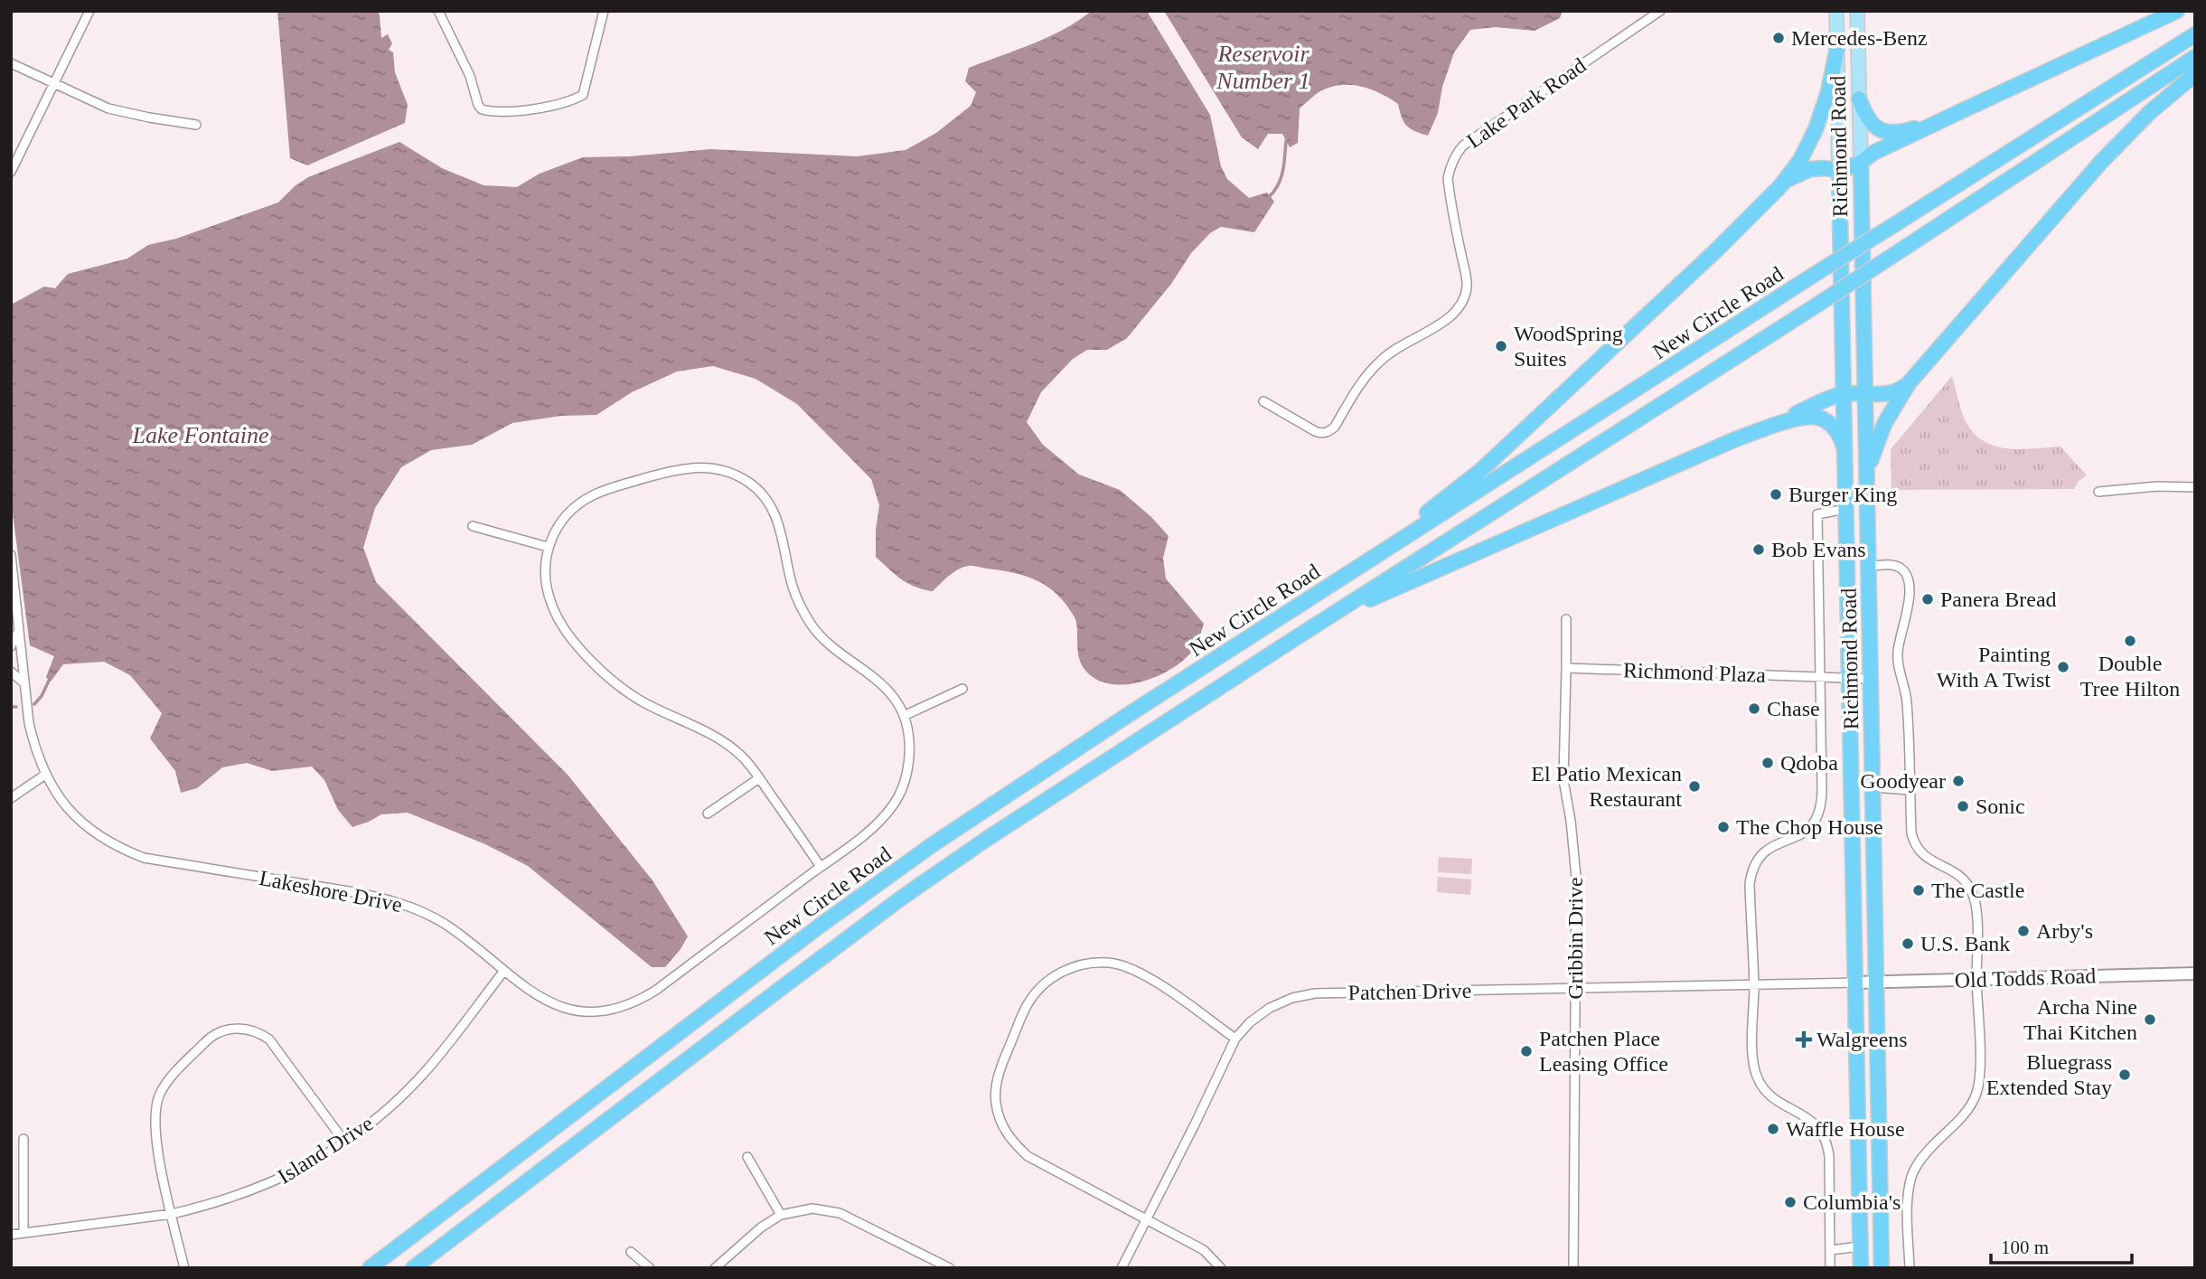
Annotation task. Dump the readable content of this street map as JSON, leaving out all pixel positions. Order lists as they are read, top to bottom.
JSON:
{
  "streets": {
    "highway": ["Richmond Road", "New Circle Road"],
    "main road": ["Old Todds Road"],
    "street": [
      "Lake Park Road",
      "Richmond Plaza",
      "Lakeshore Drive",
      "Gribbin Drive",
      "Patchen Drive",
      "Island Drive"
    ]
  },
  "crossings": [
    ["Richmond Road", "Richmond Plaza"],
    ["Richmond Road", "Old Todds Road"],
    ["Richmond Road", "Patchen Drive"],
    ["Richmond Plaza", "Gribbin Drive"],
    ["Lakeshore Drive", "Island Drive"],
    ["Gribbin Drive", "Patchen Drive"],
    ["Old Todds Road", "Patchen Drive"]
  ],
  "water": ["Reservoir Number 1", "Lake Fontaine"],
  "places": {
    "other": [
      "Mercedes-Benz",
      "WoodSpring Suites",
      "Burger King",
      "Bob Evans",
      "Panera Bread",
      "Double Tree Hilton",
      "Painting With A Twist",
      "Chase",
      "Qdoba",
      "Goodyear",
      "El Patio Mexican Restaurant",
      "Sonic",
      "The Chop House",
      "The Castle",
      "Arby's",
      "U.S. Bank",
      "Archa Nine Thai Kitchen",
      "Patchen Place Leasing Office",
      "Bluegrass Extended Stay",
      "Waffle House",
      "Columbia's"
    ],
    "health": ["Walgreens"]
  },
  "scale_bar": "100 m"
}
